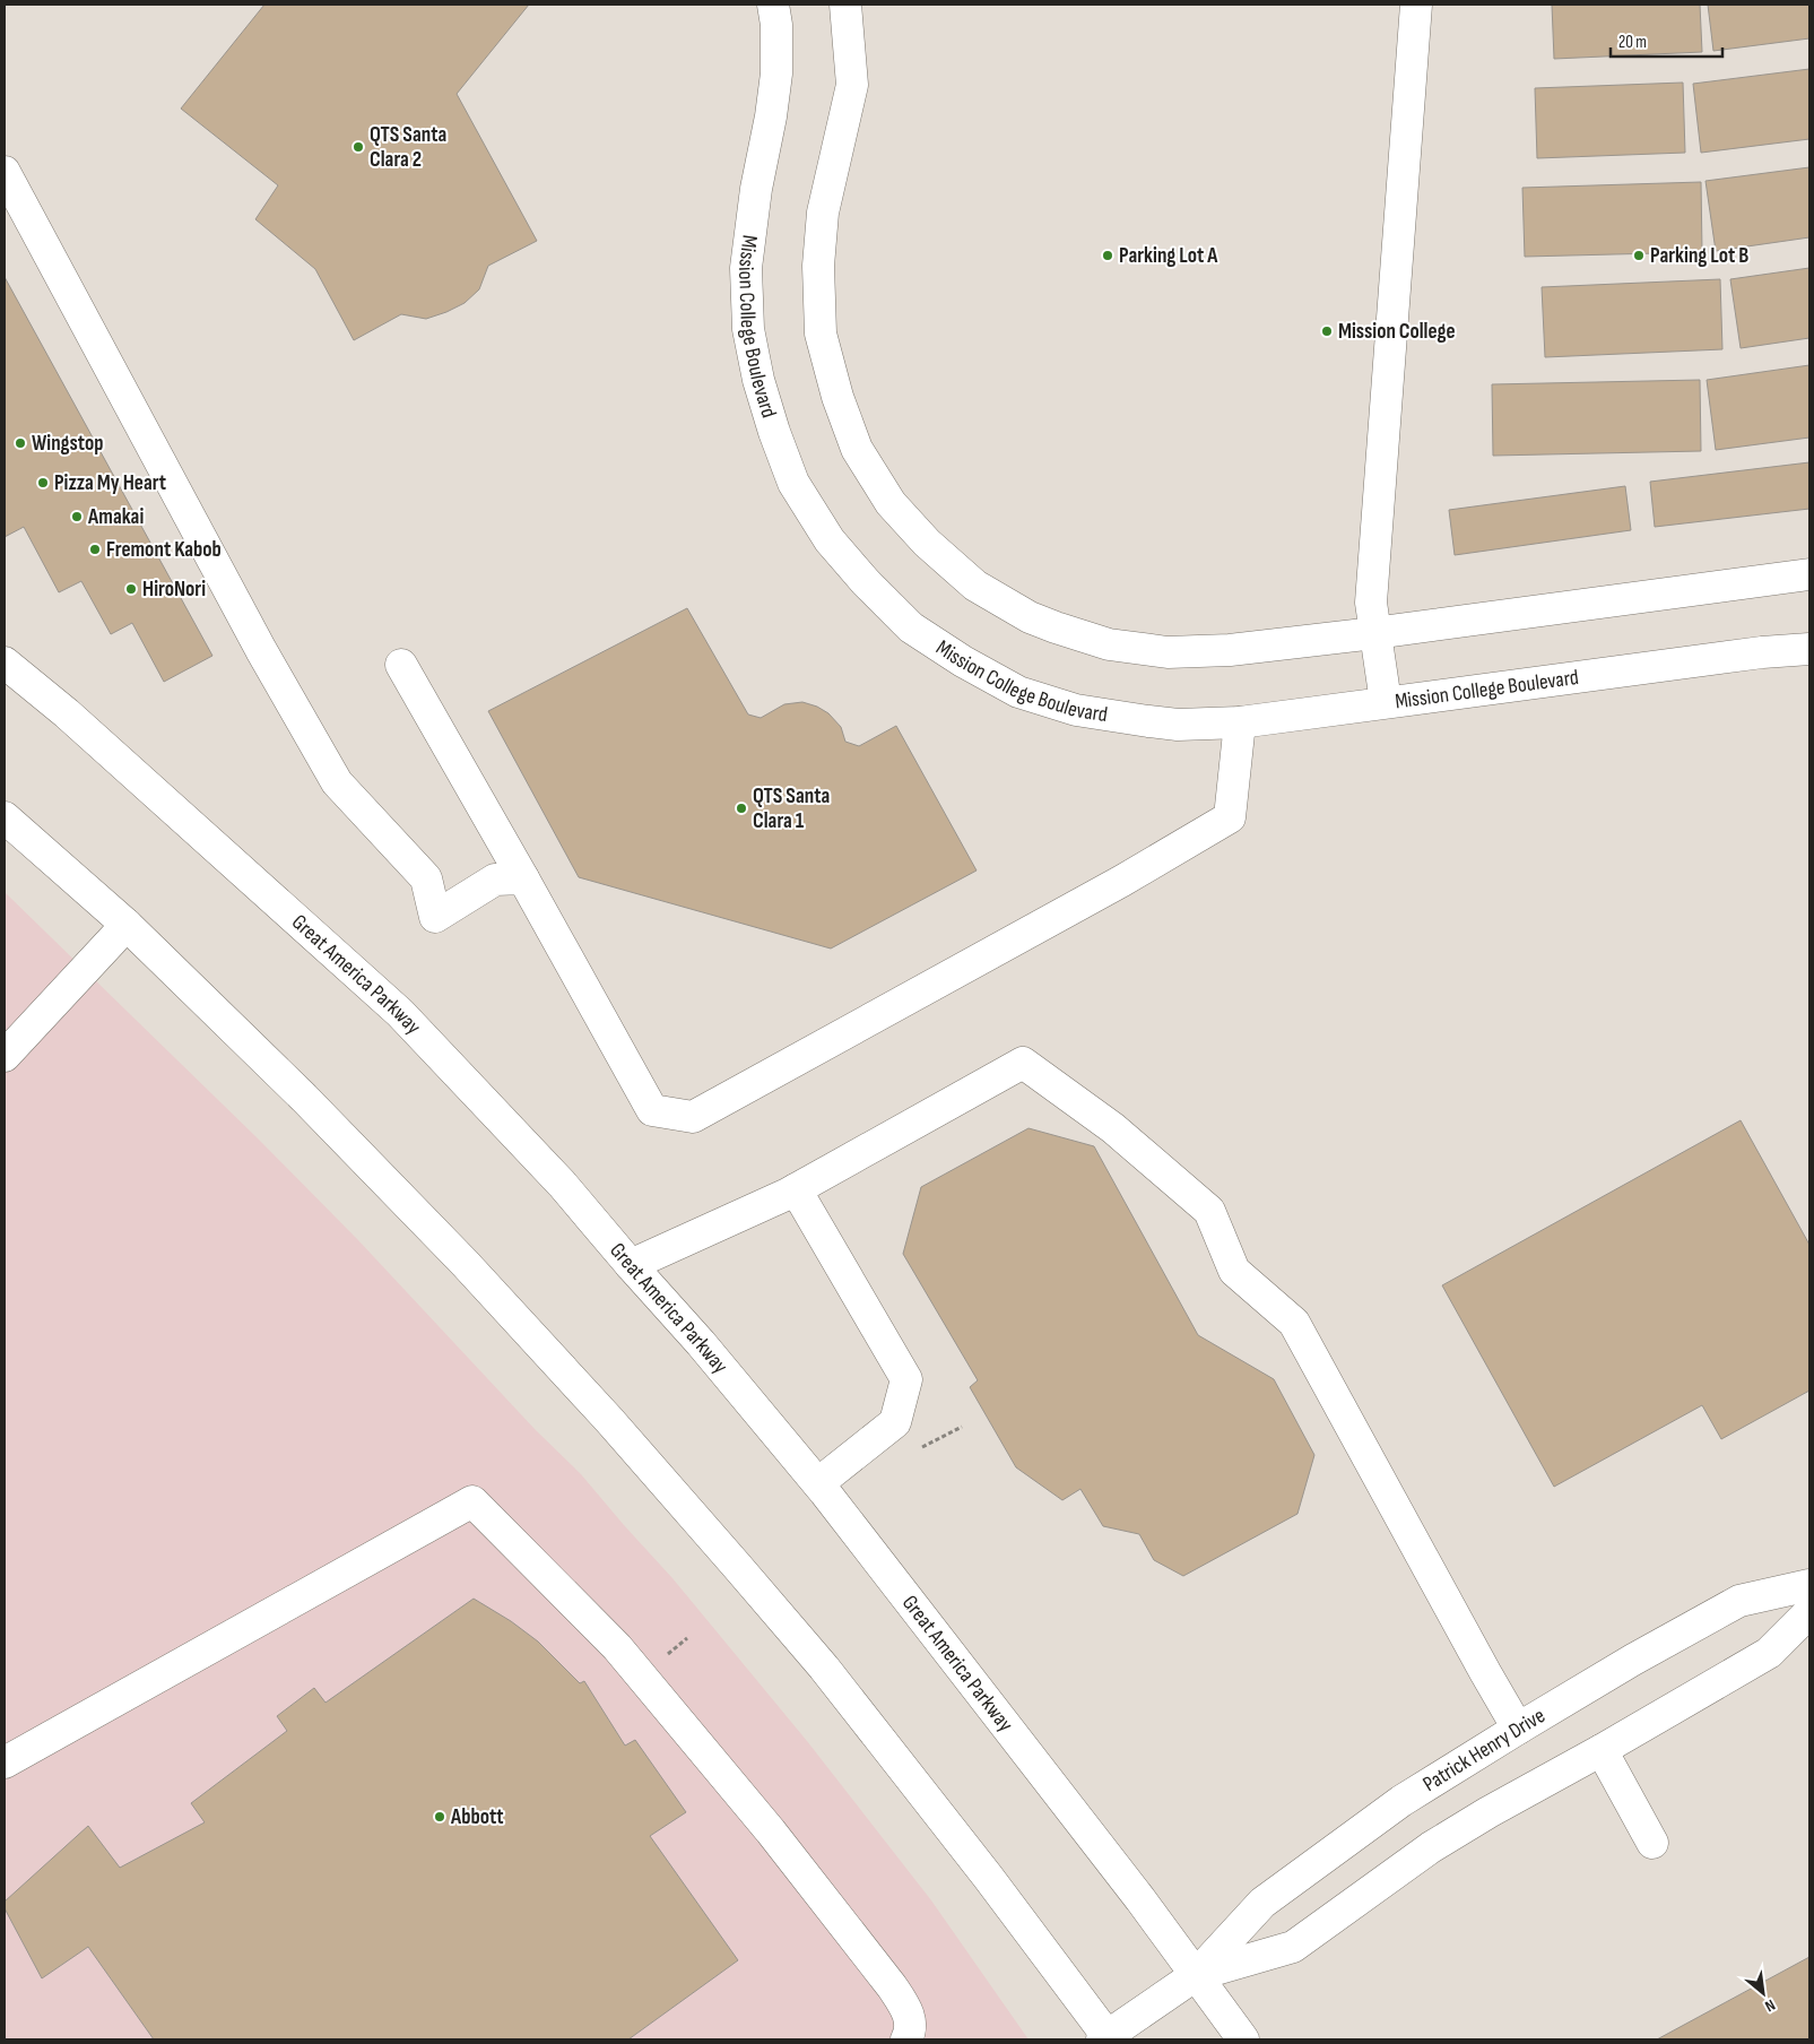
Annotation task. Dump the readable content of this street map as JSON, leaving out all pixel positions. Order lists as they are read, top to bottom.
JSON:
{
  "streets": {
    "street": ["Mission College Boulevard", "Great America Parkway", "Patrick Henry Drive"]
  },
  "crossings": [
    ["Great America Parkway", "Patrick Henry Drive"]
  ],
  "places": [
    "QTS Santa Clara 2",
    "Parking Lot A",
    "Parking Lot B",
    "Mission College",
    "Wingstop",
    "Pizza My Heart",
    "Amakai",
    "Fremont Kabob",
    "HiroNori",
    "QTS Santa Clara 1",
    "Abbott"
  ],
  "scale_bar": "20 m",
  "north": "bottom right"
}
